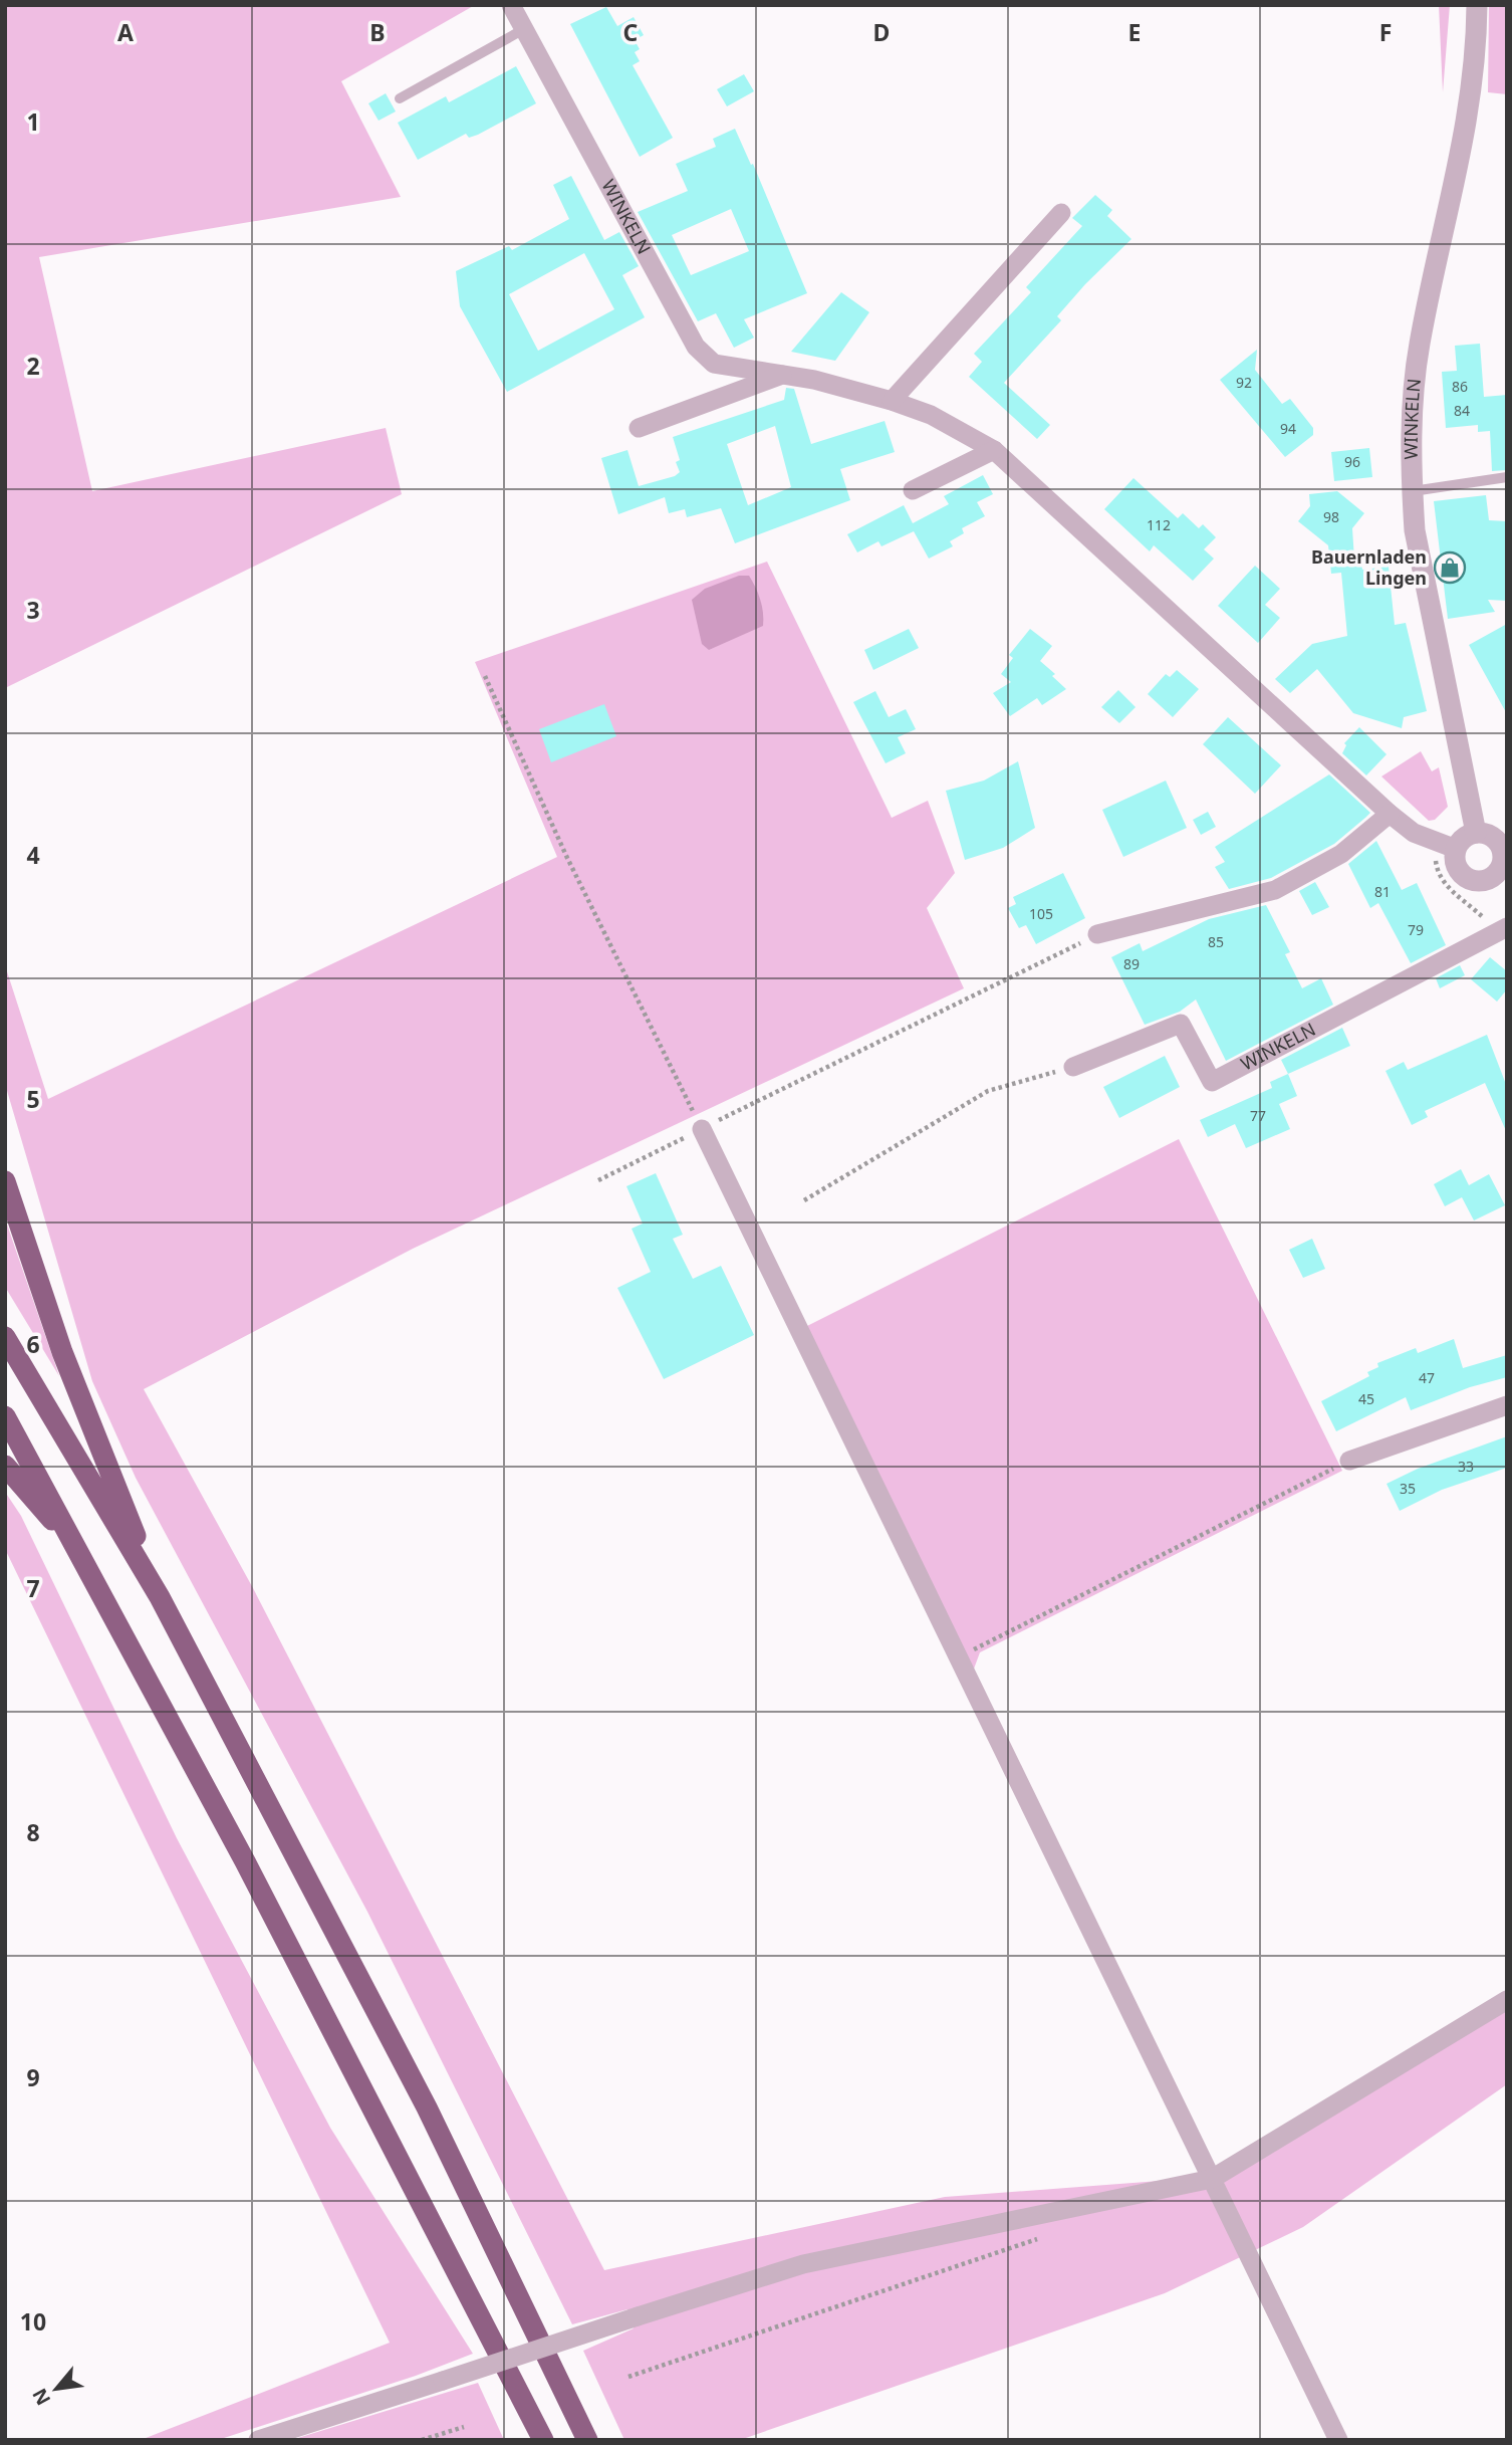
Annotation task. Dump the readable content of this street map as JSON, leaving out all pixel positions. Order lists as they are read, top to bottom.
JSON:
{
  "streets": {
    "street": ["WINKELN"]
  },
  "places": {
    "shop": ["Bauernladen Lingen"]
  },
  "house_numbers": [
    "92",
    "86",
    "84",
    "94",
    "96",
    "98",
    "112",
    "81",
    "105",
    "79",
    "85",
    "89",
    "77",
    "47",
    "45",
    "33",
    "35"
  ],
  "north": "bottom left",
  "grid": {
    "columns": [
      "A",
      "B",
      "C",
      "D",
      "E",
      "F"
    ],
    "rows": [
      "1",
      "2",
      "3",
      "4",
      "5",
      "6",
      "7",
      "8",
      "9",
      "10"
    ]
  }
}
